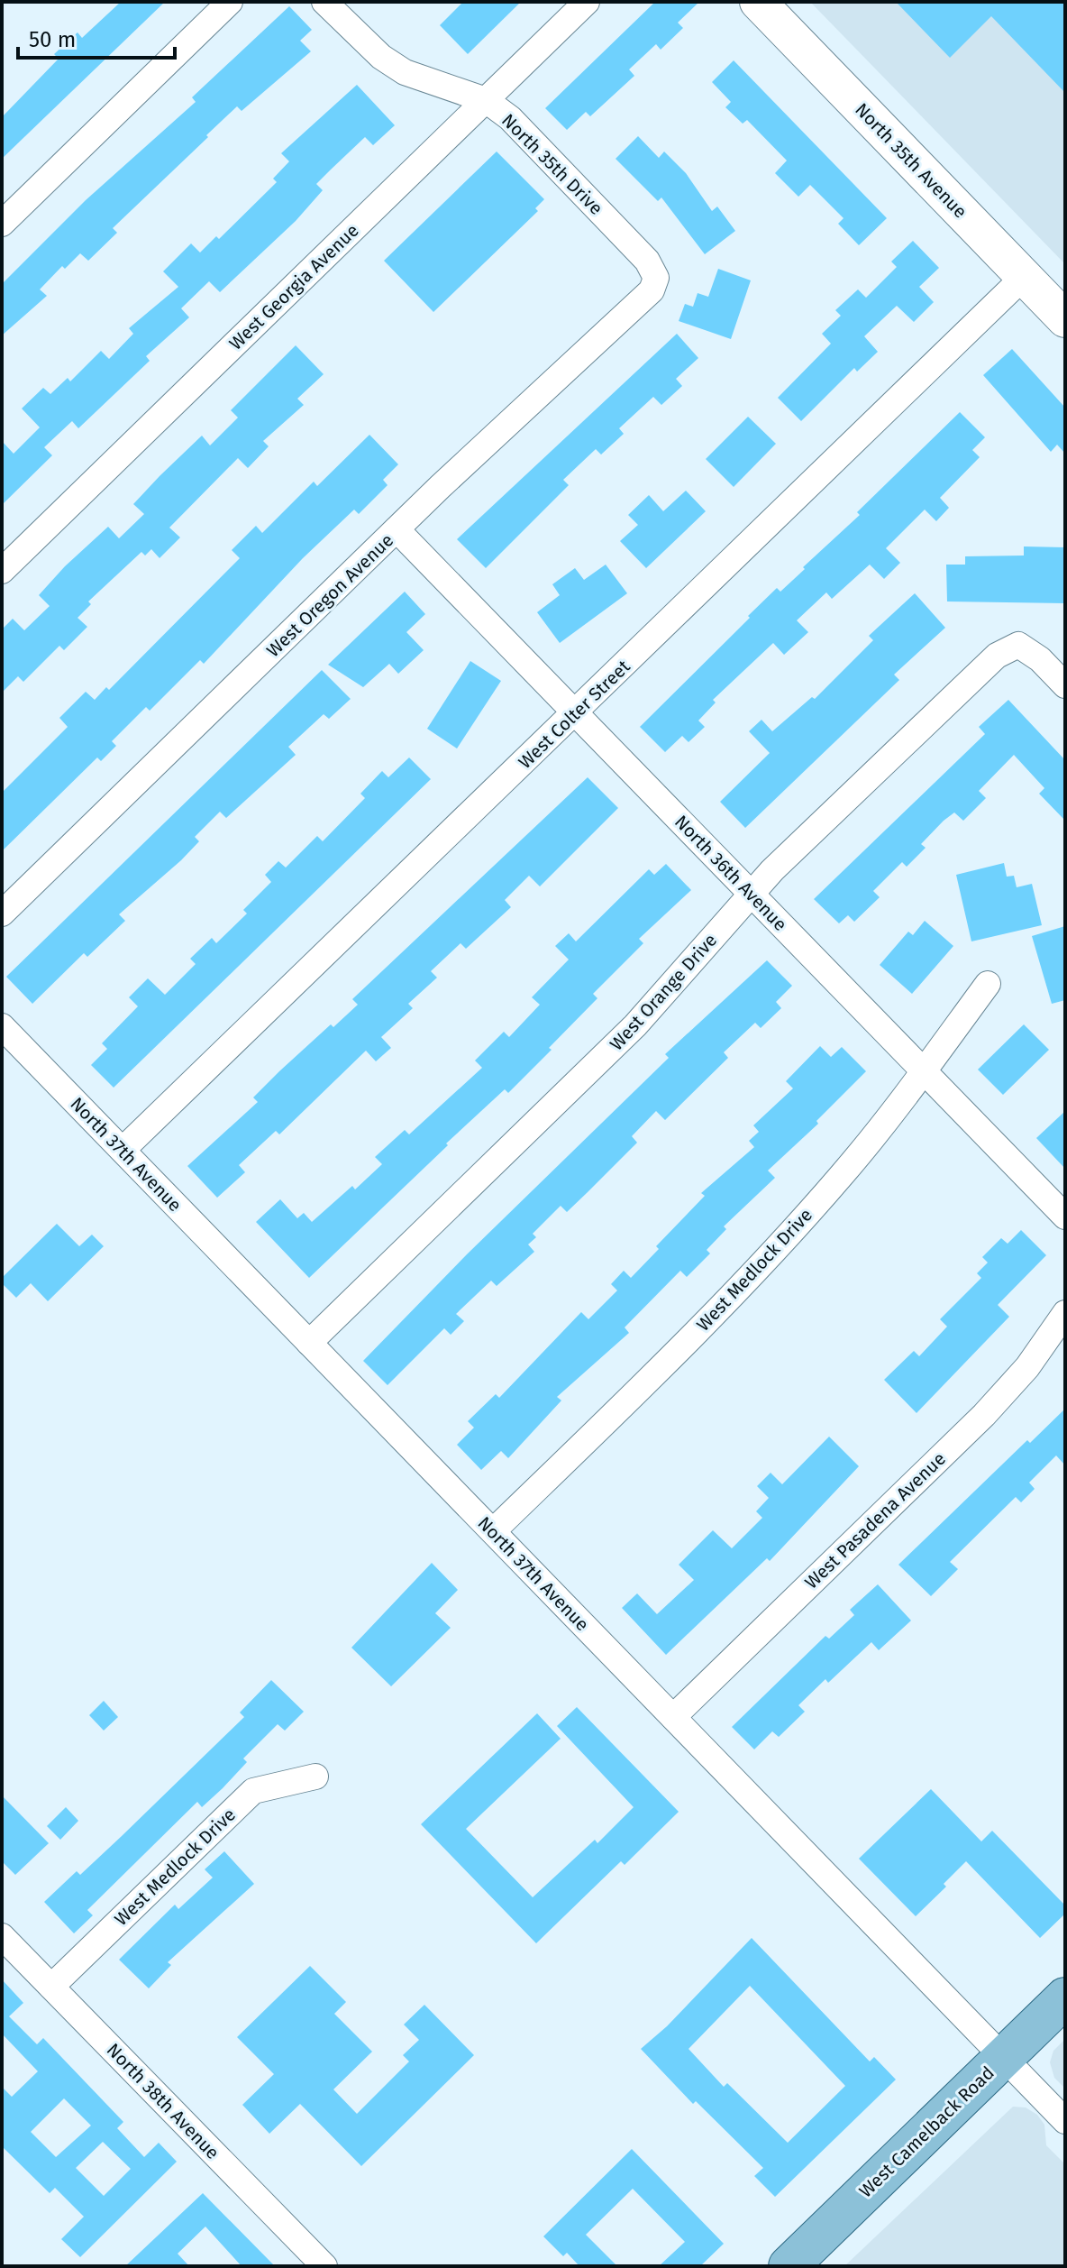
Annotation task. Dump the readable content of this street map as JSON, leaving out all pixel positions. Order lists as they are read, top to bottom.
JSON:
{
  "streets": {
    "main road": ["North 35th Avenue", "West Camelback Road"],
    "street": [
      "North 35th Drive",
      "West Georgia Avenue",
      "West Oregon Avenue",
      "West Colter Street",
      "North 36th Avenue",
      "West Orange Drive",
      "North 37th Avenue",
      "West Medlock Drive",
      "West Pasadena Avenue",
      "North 38th Avenue"
    ]
  },
  "crossings": [
    ["North 35th Avenue", "West Colter Street"],
    ["North 35th Drive", "West Georgia Avenue"],
    ["North 35th Drive", "West Oregon Avenue"],
    ["West Oregon Avenue", "North 36th Avenue"],
    ["West Colter Street", "North 36th Avenue"],
    ["West Colter Street", "North 37th Avenue"],
    ["North 36th Avenue", "West Orange Drive"],
    ["North 36th Avenue", "West Medlock Drive"],
    ["West Orange Drive", "North 37th Avenue"],
    ["North 37th Avenue", "West Medlock Drive"],
    ["North 37th Avenue", "West Pasadena Avenue"],
    ["North 37th Avenue", "West Camelback Road"],
    ["West Medlock Drive", "North 38th Avenue"]
  ],
  "scale_bar": "50 m"
}
